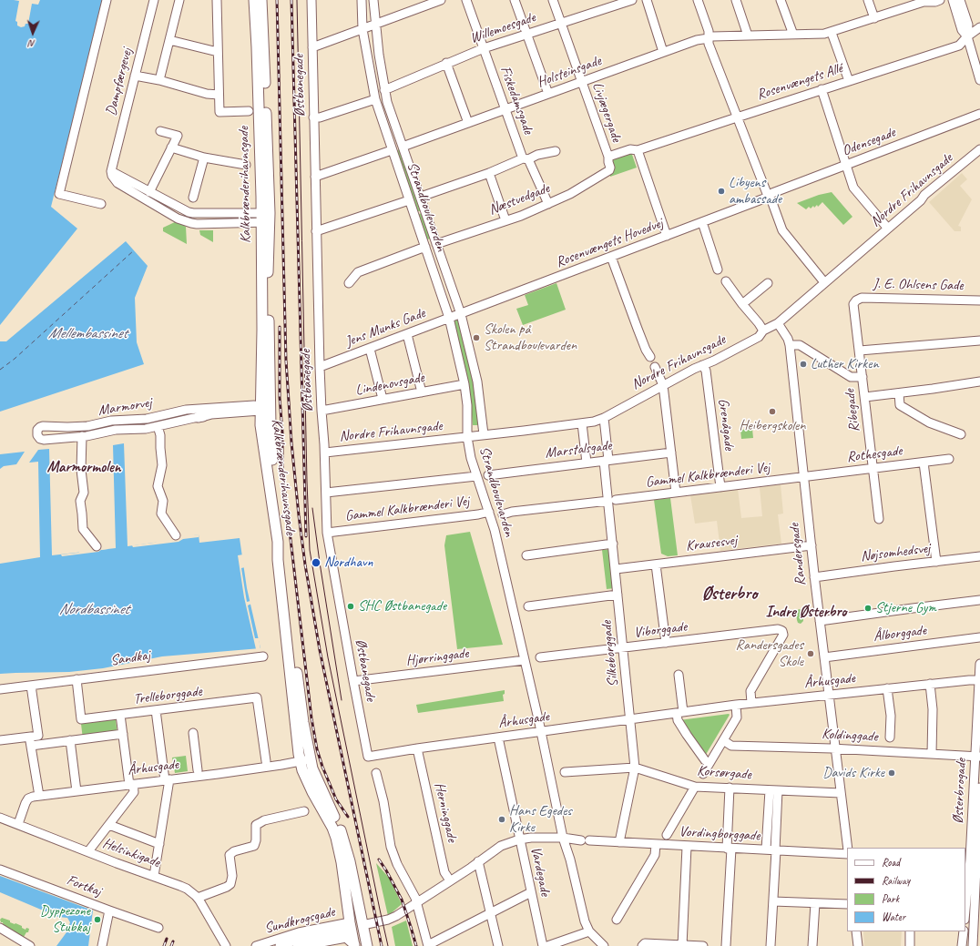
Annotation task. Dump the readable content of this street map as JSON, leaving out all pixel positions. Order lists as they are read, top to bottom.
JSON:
{
  "streets": {
    "main road": ["Kalkbrænderihavnsgade"],
    "street": [
      "Willemoesgade",
      "Holsteinsgade",
      "Dampfærgevej",
      "Rosenvængets Allé",
      "Østbanegade",
      "Fiskedamsgade",
      "Livjægergade",
      "Odensegade",
      "Nordre Frihavnsgade",
      "Næstvedgade",
      "Strandboulevarden",
      "Rosenvængets Hovedvej",
      "J. E. Ohlsens Gade",
      "Jens Munks Gade",
      "Lindenovsgade",
      "Marmorvej",
      "Ribegade",
      "Grenågade",
      "Marstalsgade",
      "Rothesgade",
      "Gammel Kalkbrænderi Vej",
      "Krausesvej",
      "Nøjsomhedsvej",
      "Randersgade",
      "Viborggade",
      "Ålborggade",
      "Silkeborggade",
      "Hjørringgade",
      "Sandkaj",
      "Århusgade",
      "Trelleborggade",
      "Koldinggade",
      "Korsørgade",
      "Østerbrogade",
      "Herninggade",
      "Vordingborggade",
      "Helsinkigade",
      "Vardegade",
      "Fortkaj",
      "Sundkrogsgade"
    ]
  },
  "crossings": [
    ["Willemoesgade", "Fiskedamsgade"],
    ["Willemoesgade", "Livjægergade"],
    ["Willemoesgade", "Strandboulevarden"],
    ["Holsteinsgade", "Fiskedamsgade"],
    ["Holsteinsgade", "Livjægergade"],
    ["Holsteinsgade", "Strandboulevarden"],
    ["Rosenvængets Allé", "Livjægergade"],
    ["Østbanegade", "Nordre Frihavnsgade"],
    ["Østbanegade", "Jens Munks Gade"],
    ["Østbanegade", "Lindenovsgade"],
    ["Østbanegade", "Gammel Kalkbrænderi Vej"],
    ["Østbanegade", "Hjørringgade"],
    ["Østbanegade", "Århusgade"],
    ["Fiskedamsgade", "Næstvedgade"],
    ["Livjægergade", "Næstvedgade"],
    ["Odensegade", "Rosenvængets Hovedvej"],
    ["Kalkbrænderihavnsgade", "Marmorvej"],
    ["Kalkbrænderihavnsgade", "Århusgade"],
    ["Kalkbrænderihavnsgade", "Sundkrogsgade"],
    ["Nordre Frihavnsgade", "Strandboulevarden"],
    ["Nordre Frihavnsgade", "Grenågade"],
    ["Nordre Frihavnsgade", "Randersgade"],
    ["Nordre Frihavnsgade", "Silkeborggade"],
    ["Næstvedgade", "Strandboulevarden"],
    ["Strandboulevarden", "Rosenvængets Hovedvej"],
    ["Strandboulevarden", "Jens Munks Gade"],
    ["Strandboulevarden", "Lindenovsgade"],
    ["Strandboulevarden", "Gammel Kalkbrænderi Vej"],
    ["Strandboulevarden", "Hjørringgade"],
    ["Strandboulevarden", "Århusgade"],
    ["Rosenvængets Hovedvej", "Jens Munks Gade"],
    ["J. E. Ohlsens Gade", "Ribegade"],
    ["Ribegade", "Rothesgade"],
    ["Grenågade", "Gammel Kalkbrænderi Vej"],
    ["Marstalsgade", "Silkeborggade"],
    ["Rothesgade", "Gammel Kalkbrænderi Vej"],
    ["Rothesgade", "Randersgade"],
    ["Gammel Kalkbrænderi Vej", "Randersgade"],
    ["Gammel Kalkbrænderi Vej", "Silkeborggade"],
    ["Krausesvej", "Randersgade"],
    ["Krausesvej", "Silkeborggade"],
    ["Nøjsomhedsvej", "Randersgade"],
    ["Randersgade", "Ålborggade"],
    ["Randersgade", "Århusgade"],
    ["Randersgade", "Koldinggade"],
    ["Randersgade", "Korsørgade"],
    ["Viborggade", "Silkeborggade"],
    ["Viborggade", "Århusgade"],
    ["Silkeborggade", "Århusgade"],
    ["Silkeborggade", "Korsørgade"],
    ["Silkeborggade", "Vordingborggade"],
    ["Sandkaj", "Trelleborggade"],
    ["Århusgade", "Østerbrogade"],
    ["Århusgade", "Herninggade"],
    ["Århusgade", "Helsinkigade"],
    ["Århusgade", "Vardegade"],
    ["Koldinggade", "Østerbrogade"]
  ],
  "districts": ["Marmormolen", "Østerbro", "Indre Østerbro"],
  "water": ["Mellembassinet", "Nordbassinet"],
  "places": [
    "Libyens ambassade",
    "Skolen på Strandboulevarden",
    "Luther Kirken",
    "Heibergskolen",
    "Nordhavn",
    "SHC Østbanegade",
    "Stjerne Gym",
    "Randersgades Skole",
    "Davids Kirke",
    "Hans Egedes Kirke",
    "Dyppezone Stubkaj"
  ],
  "legend": [
    "Road",
    "Railway",
    "Park",
    "Water"
  ],
  "north": "bottom"
}
